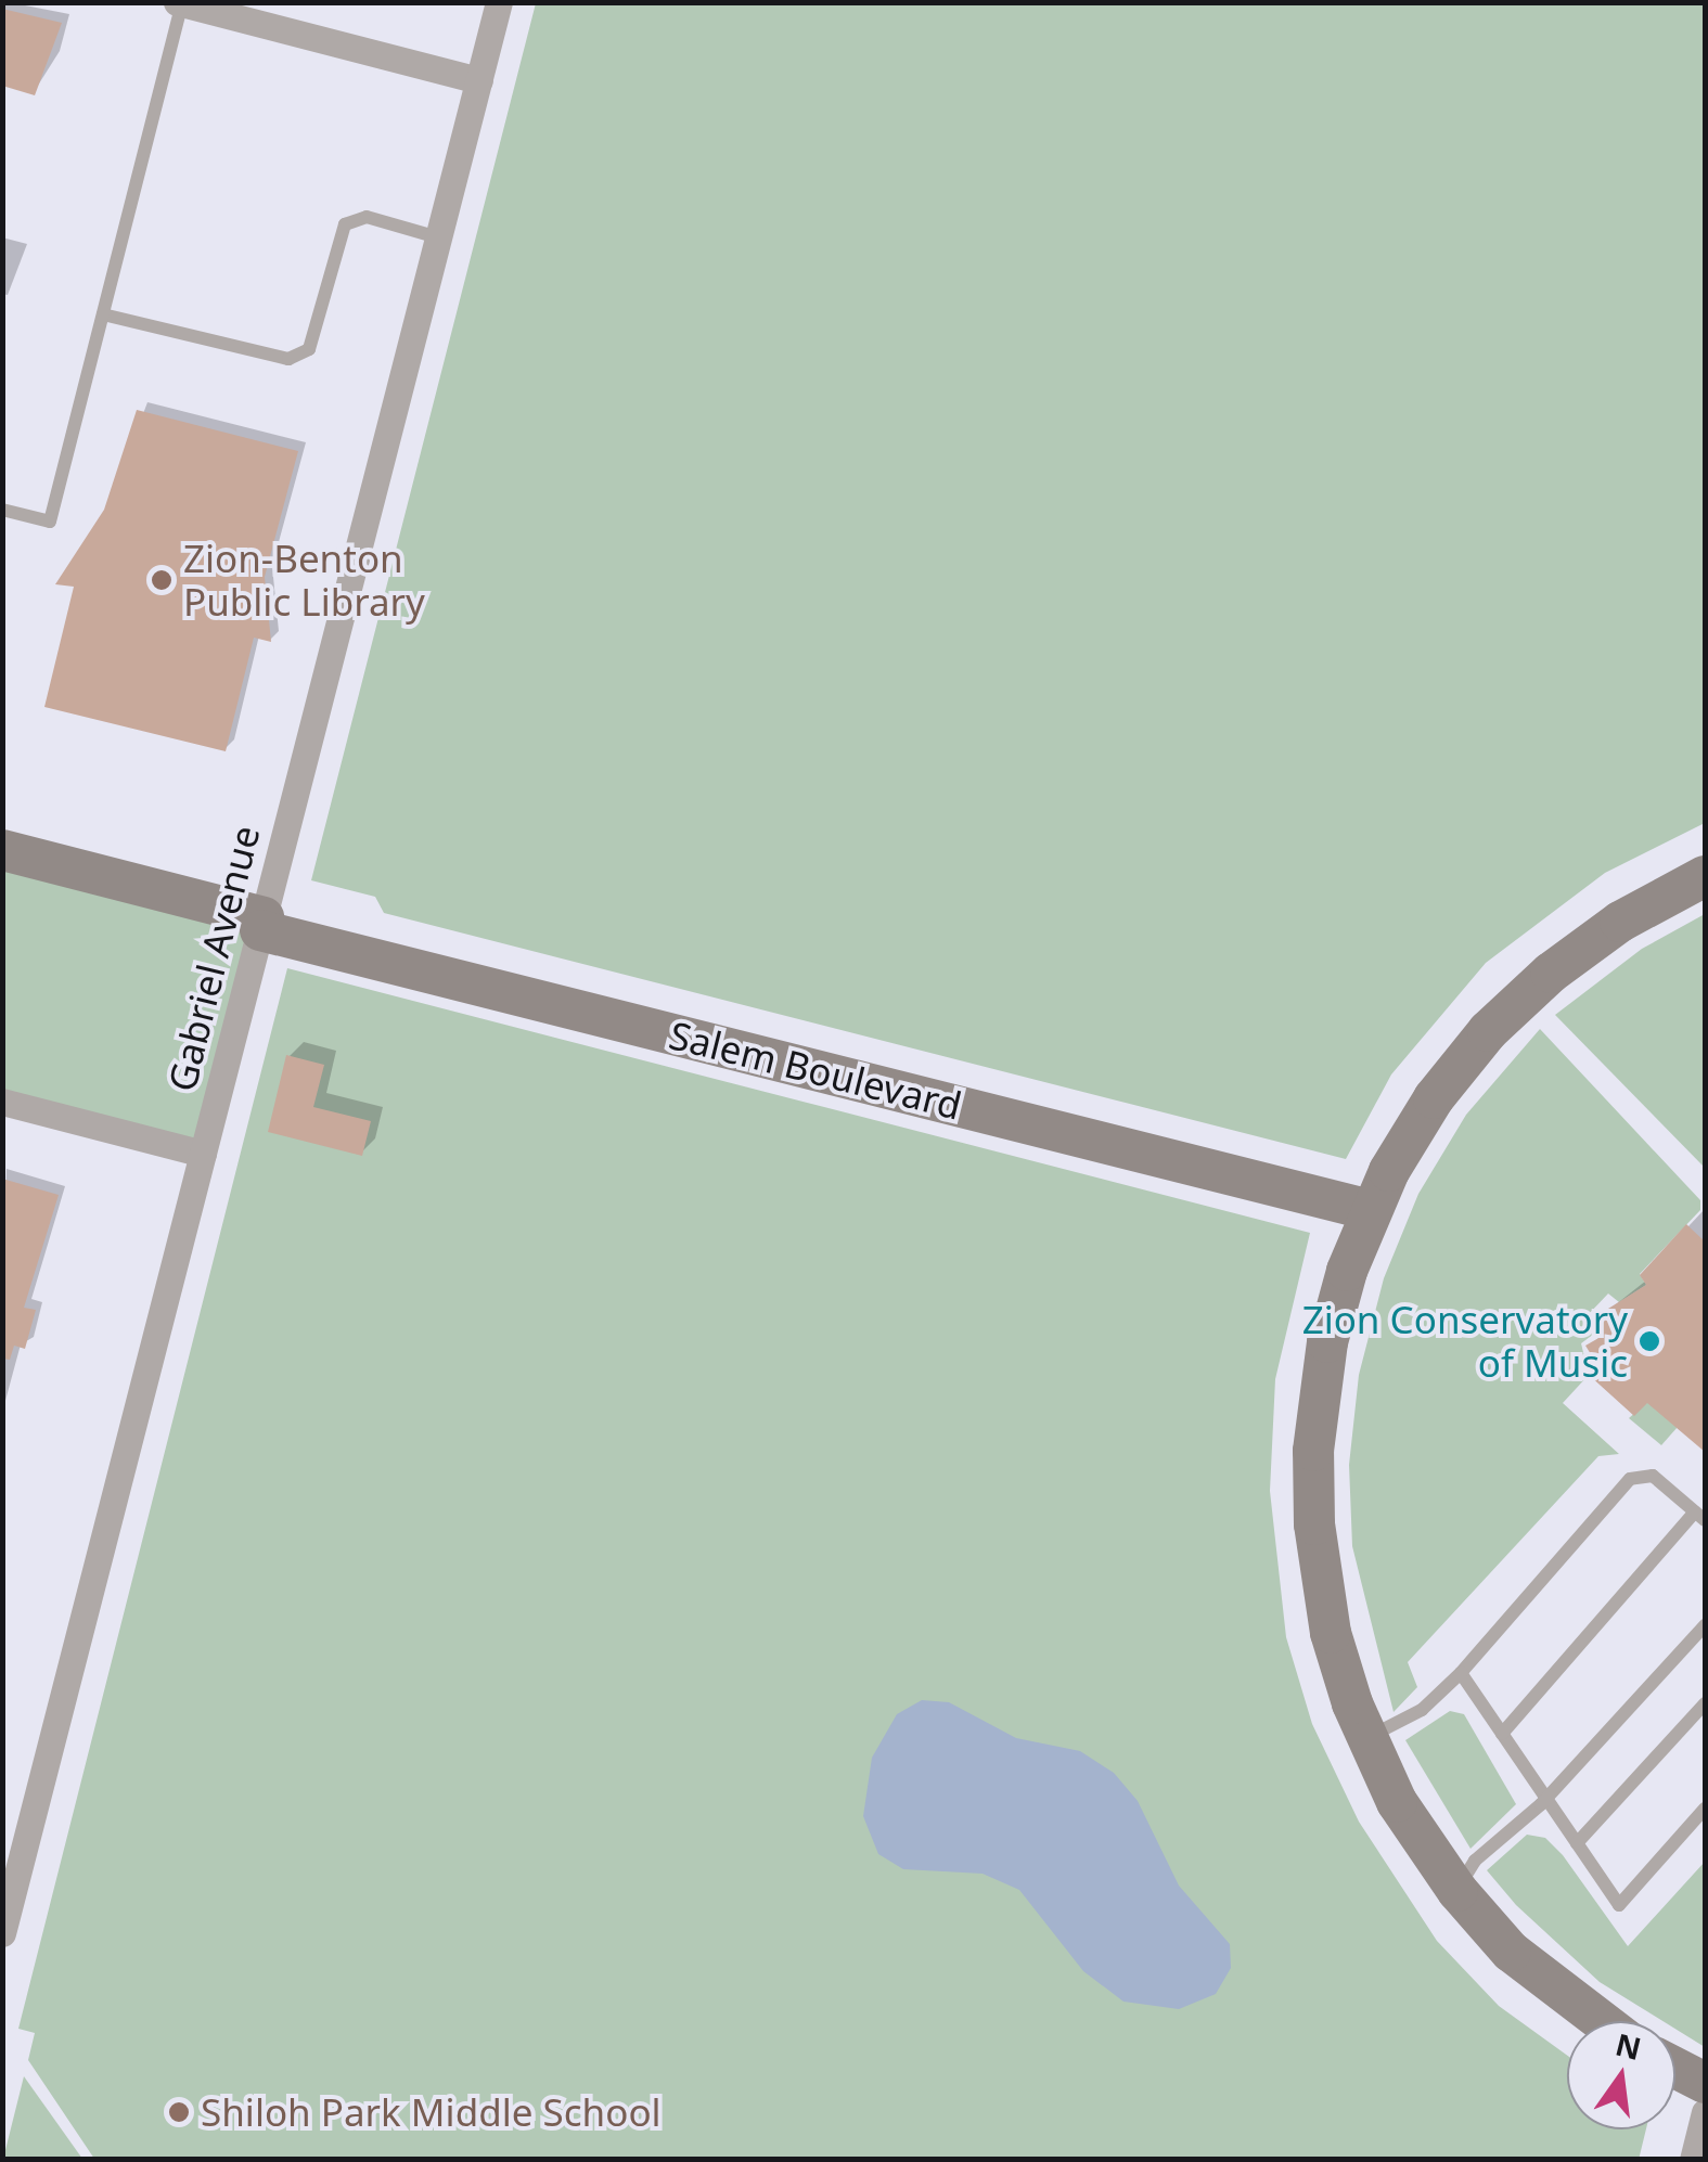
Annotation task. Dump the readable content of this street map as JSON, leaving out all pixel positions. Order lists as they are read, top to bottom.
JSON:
{
  "streets": {
    "street": ["Gabriel Avenue", "Salem Boulevard"]
  },
  "crossings": [
    ["Gabriel Avenue", "Salem Boulevard"]
  ],
  "places": ["Zion-Benton Public Library", "Zion Conservatory of Music", "Shiloh Park Middle School"],
  "north": "top"
}
